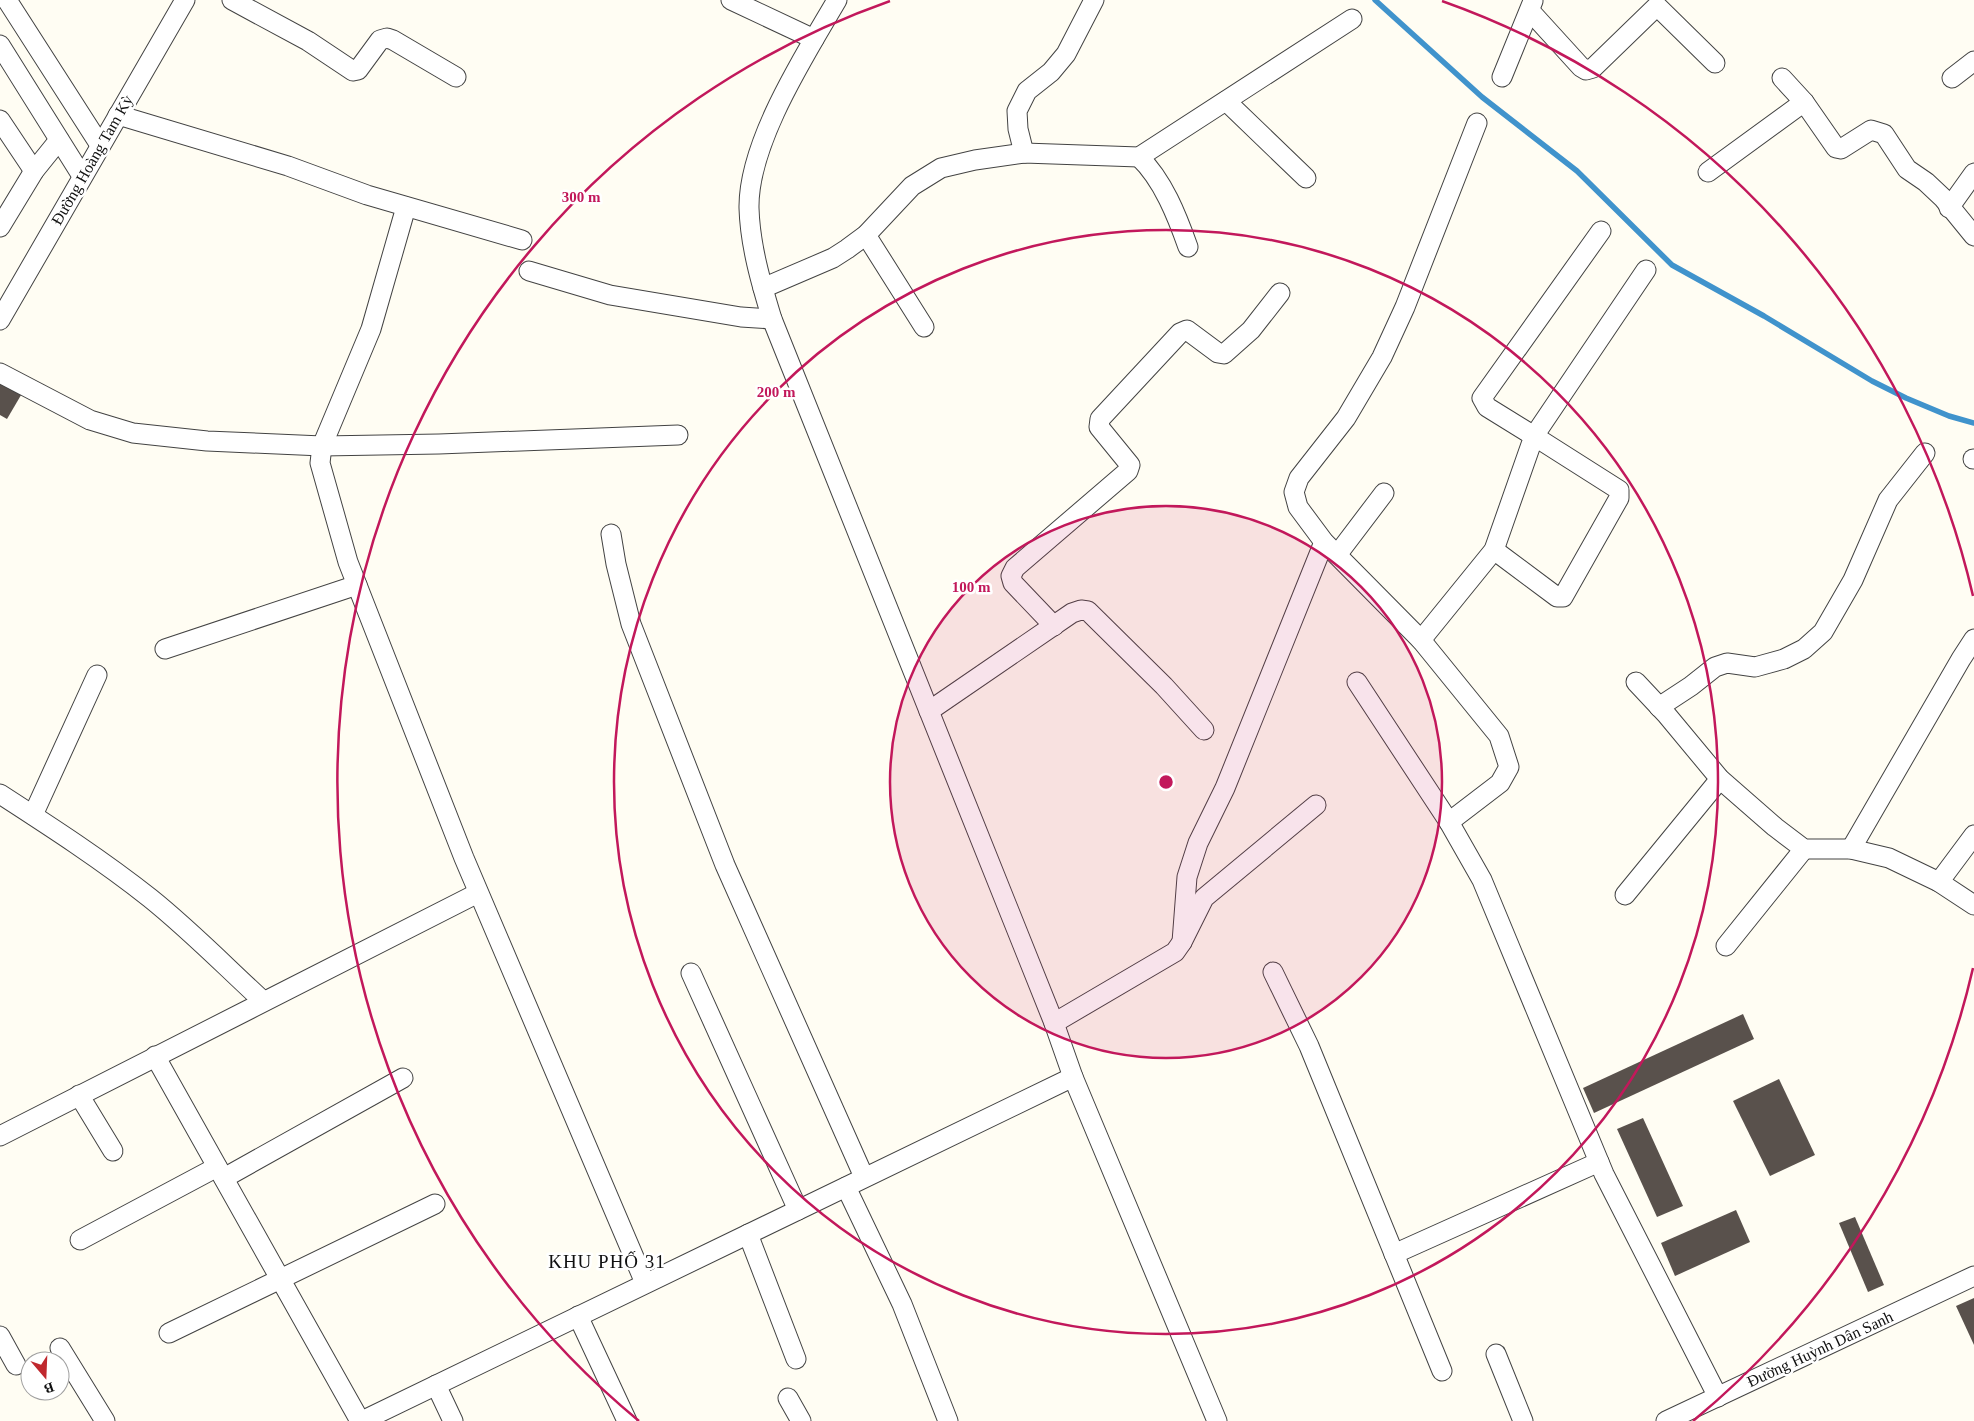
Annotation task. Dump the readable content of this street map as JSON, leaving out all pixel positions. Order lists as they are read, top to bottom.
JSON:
{
  "streets": {
    "street": ["Đường Hoàng Tam Kỳ", "Đường Huỳnh Dân Sanh"]
  },
  "districts": ["KHU PHỐ 31"],
  "north": "bottom",
  "rings": ["300 m", "200 m", "100 m"]
}
